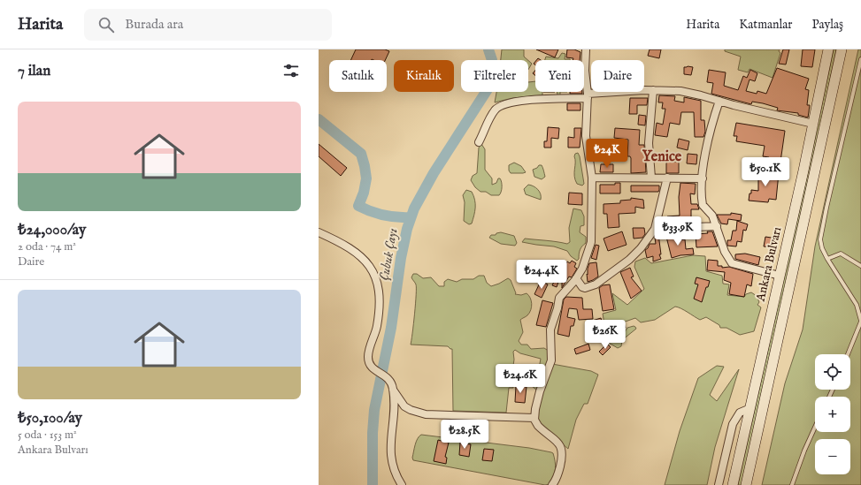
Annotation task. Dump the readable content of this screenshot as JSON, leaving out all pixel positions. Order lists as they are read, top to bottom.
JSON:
{
  "streets": {
    "main road": ["Ankara Bulvarı"]
  },
  "districts": ["Yenice"],
  "water": ["Çubuk Çayı"],
  "page": {
    "header": "Harita",
    "search": "Burada ara",
    "nav": ["Harita", "Katmanlar", "Paylaş"],
    "heading": "7 ilan",
    "chip": [
      "Satılık",
      "Kiralık",
      "Filtreler",
      "Yeni",
      "Daire"
    ],
    "list": [
      {
        "name": "₺24,000/ay",
        "note": "2 oda · 74 m² · Daire"
      },
      {
        "name": "₺50,100/ay",
        "note": "5 oda · 153 m² · Ankara Bulvarı"
      }
    ],
    "price": [
      "₺24K",
      "₺50.1K",
      "₺33.9K",
      "₺24.4K",
      "₺26K",
      "₺24.6K",
      "₺28.5K"
    ],
    "map_buttons": ["+", "−"]
  }
}
